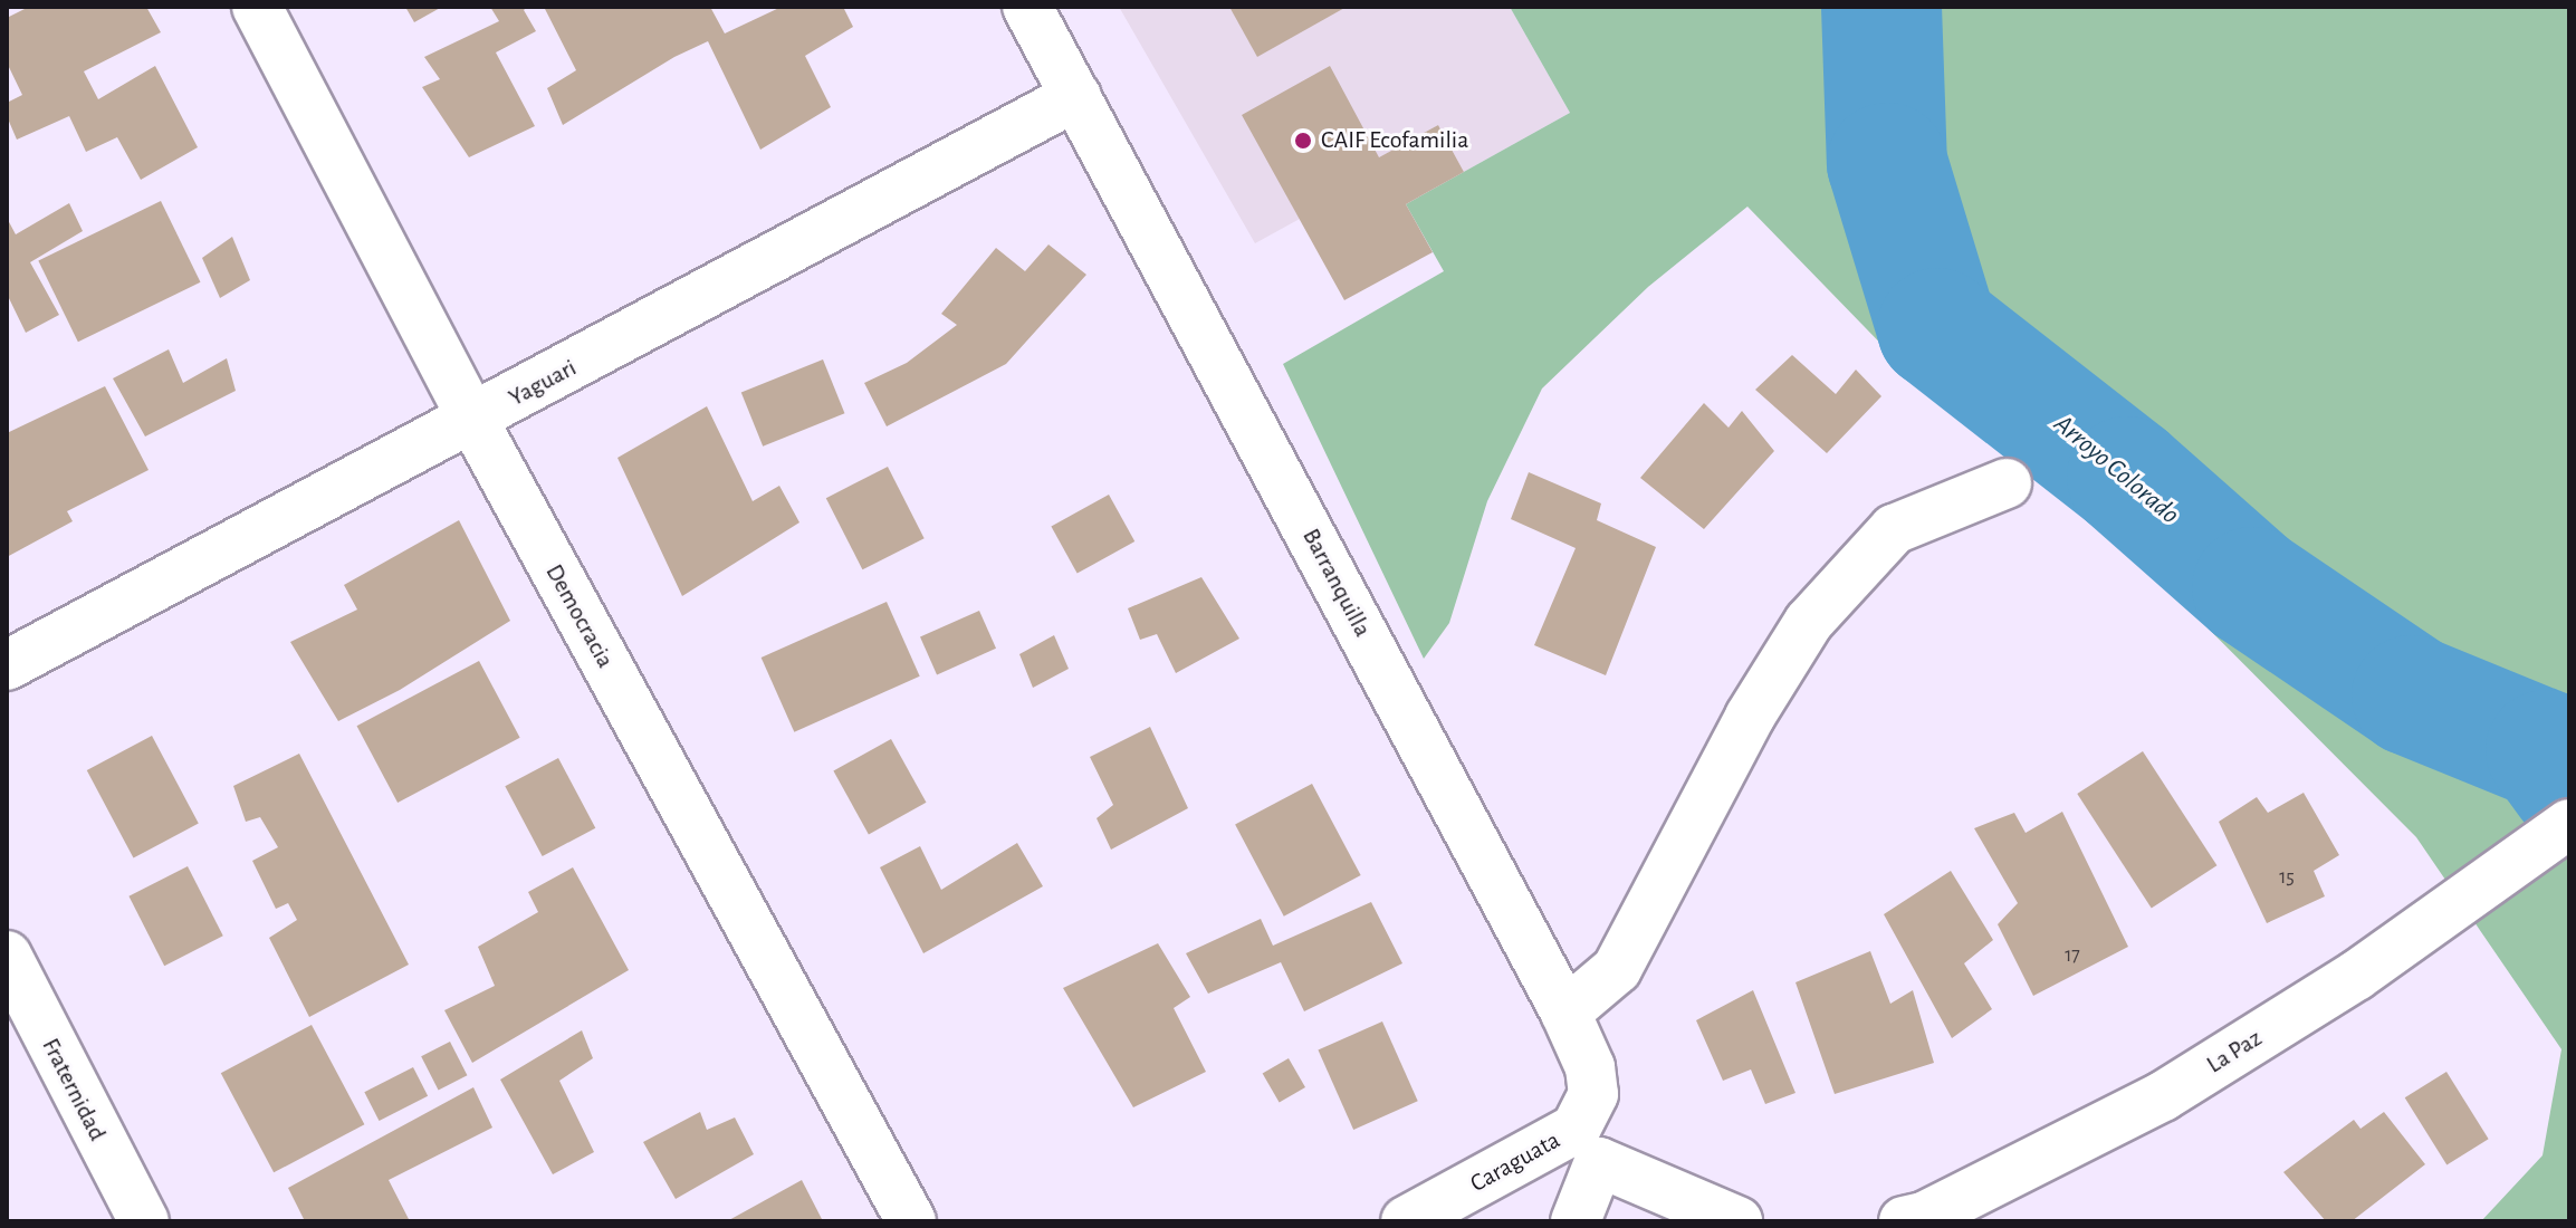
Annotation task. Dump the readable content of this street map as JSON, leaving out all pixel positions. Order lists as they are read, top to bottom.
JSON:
{
  "streets": {
    "street": [
      "Yaguari",
      "Barranquilla",
      "Democracia",
      "La Paz",
      "Fraternidad",
      "Caraguata"
    ]
  },
  "crossings": [
    ["Yaguari", "Barranquilla"],
    ["Yaguari", "Democracia"],
    ["Barranquilla", "Caraguata"]
  ],
  "water": ["Arroyo Colorado"],
  "places": ["CAIF Ecofamilia"],
  "house_numbers": ["15", "17"]
}
